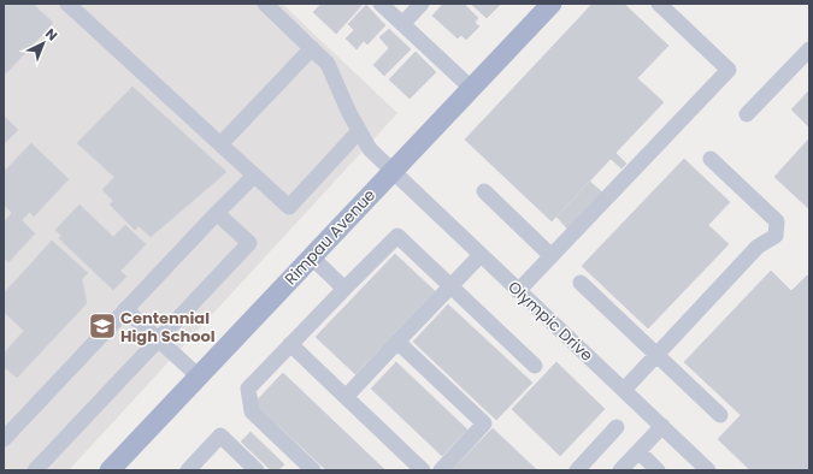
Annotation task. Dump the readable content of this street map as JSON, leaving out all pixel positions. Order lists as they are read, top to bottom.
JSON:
{
  "streets": {
    "main road": ["Rimpau Avenue"],
    "street": ["Olympic Drive"]
  },
  "crossings": [
    ["Rimpau Avenue", "Olympic Drive"]
  ],
  "places": {
    "school or university": ["Centennial High School"]
  },
  "north": "top right"
}
